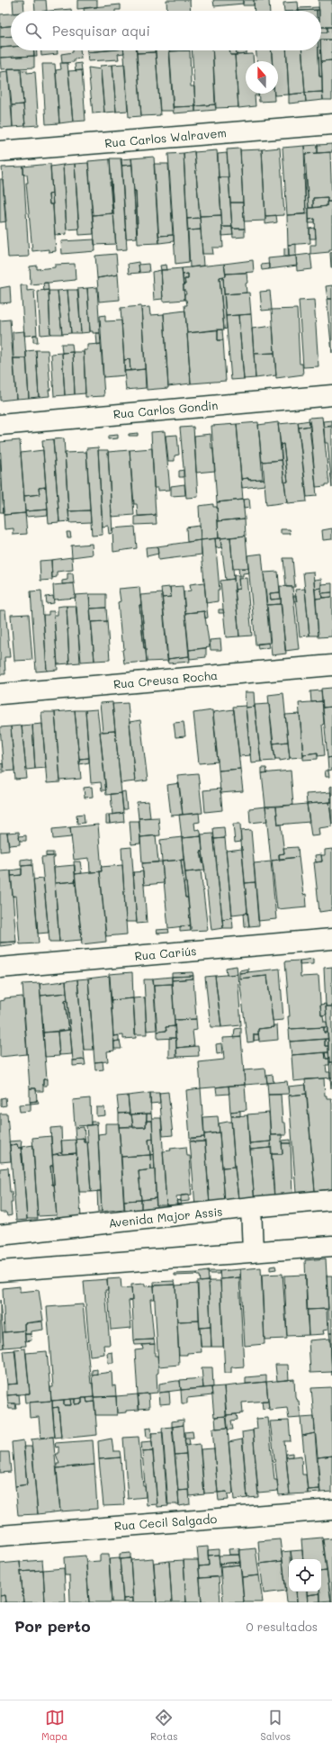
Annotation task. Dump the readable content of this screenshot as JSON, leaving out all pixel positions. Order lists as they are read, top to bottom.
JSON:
{
  "streets": {
    "street": [
      "Rua Carlos Walravem",
      "Rua Carlos Gondin",
      "Rua Creusa Rocha",
      "Rua Cariús",
      "Avenida Major Assis",
      "Rua Cecil Salgado"
    ]
  },
  "north": "top",
  "page": {
    "search": "Pesquisar aqui",
    "heading": ["Por perto", "0 resultados"],
    "nav": ["Mapa", "Rotas", "Salvos"]
  }
}
